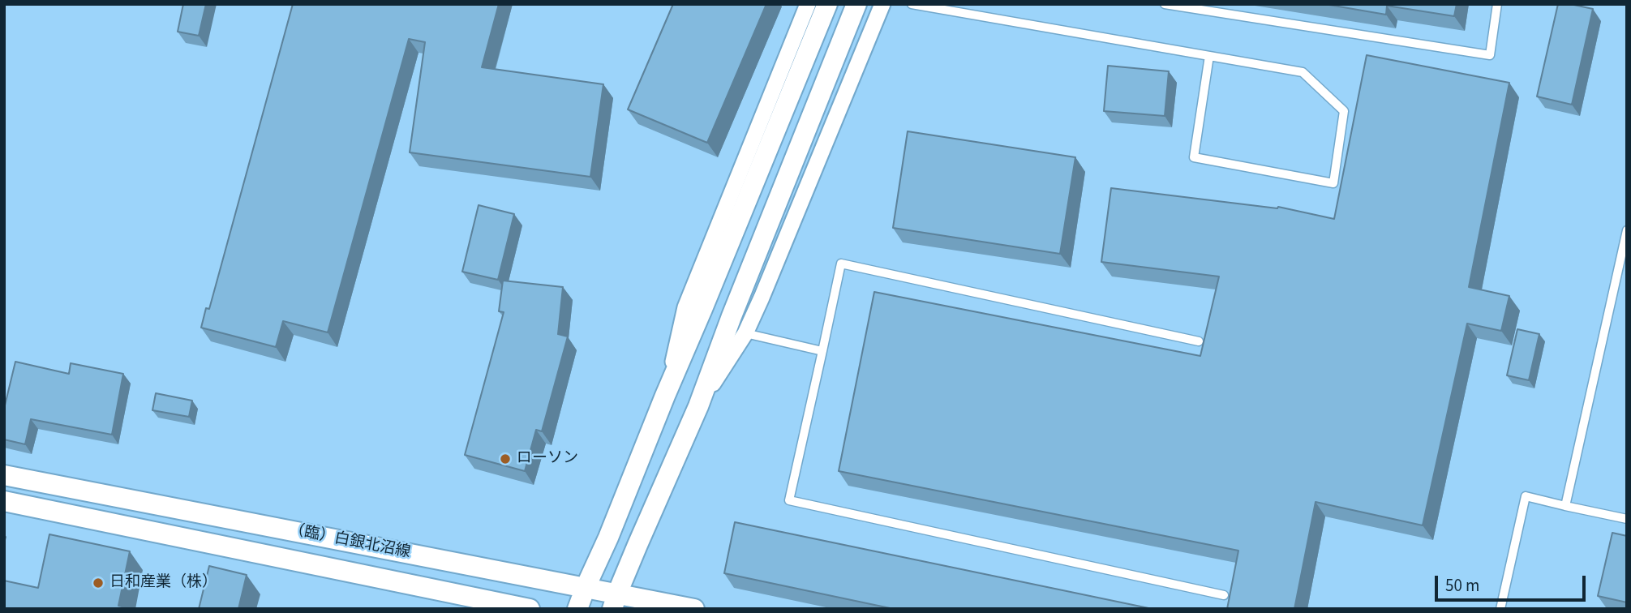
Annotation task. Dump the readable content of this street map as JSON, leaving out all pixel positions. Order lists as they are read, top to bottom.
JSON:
{
  "streets": {
    "street": ["（臨）白銀北沼線"]
  },
  "places": ["ローソン", "日和産業（株）"],
  "scale_bar": "50 m"
}
